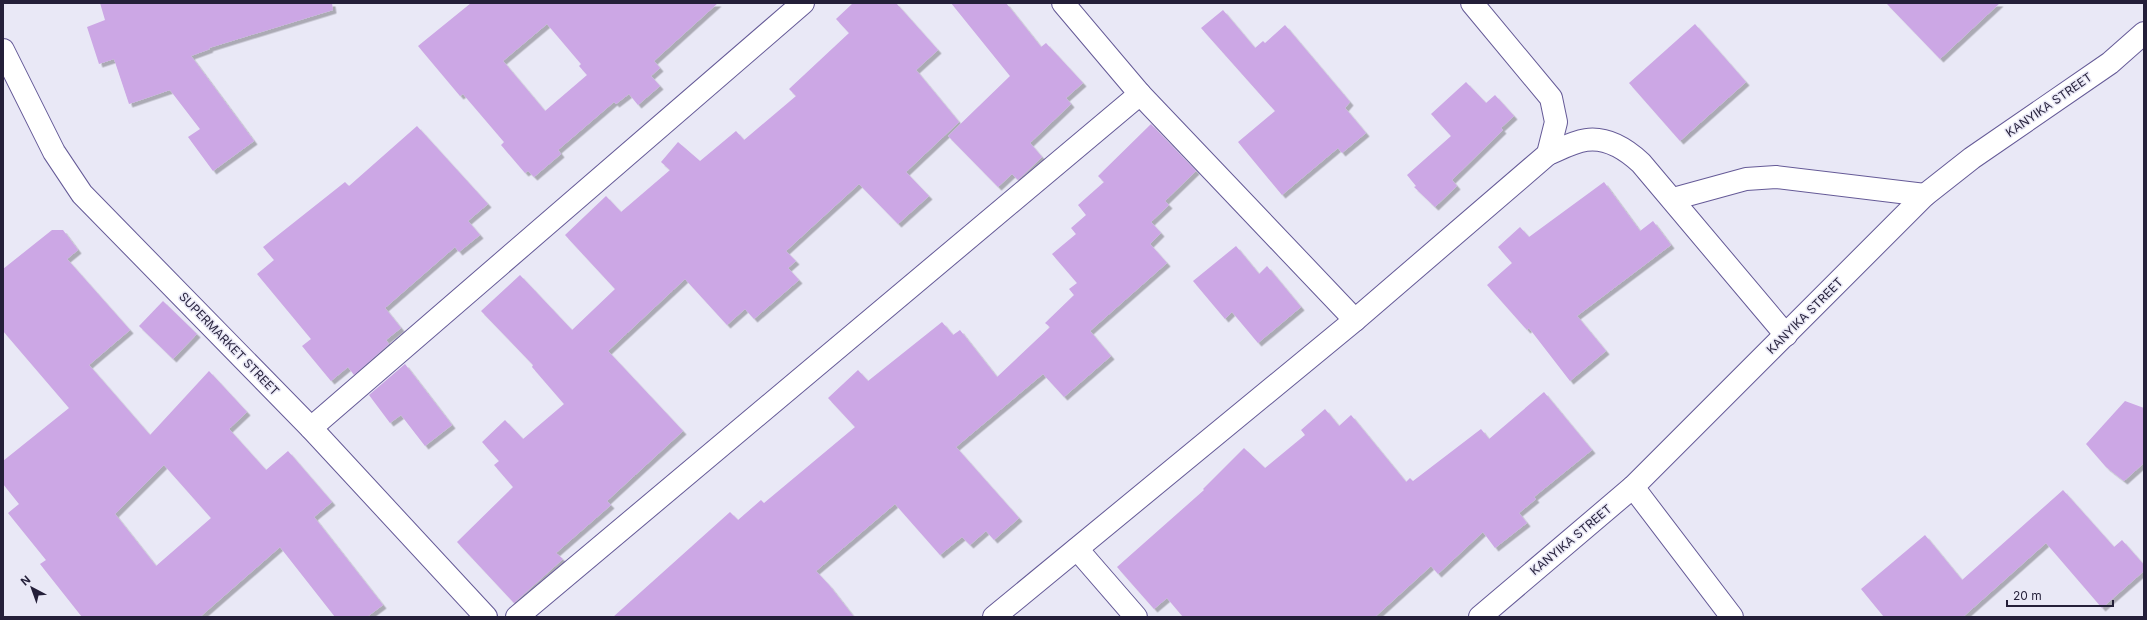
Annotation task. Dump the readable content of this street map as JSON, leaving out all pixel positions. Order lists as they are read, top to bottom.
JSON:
{
  "streets": {
    "street": ["KANYIKA STREET", "SUPERMARKET STREET"]
  },
  "scale_bar": "20 m",
  "north": "top left"
}
